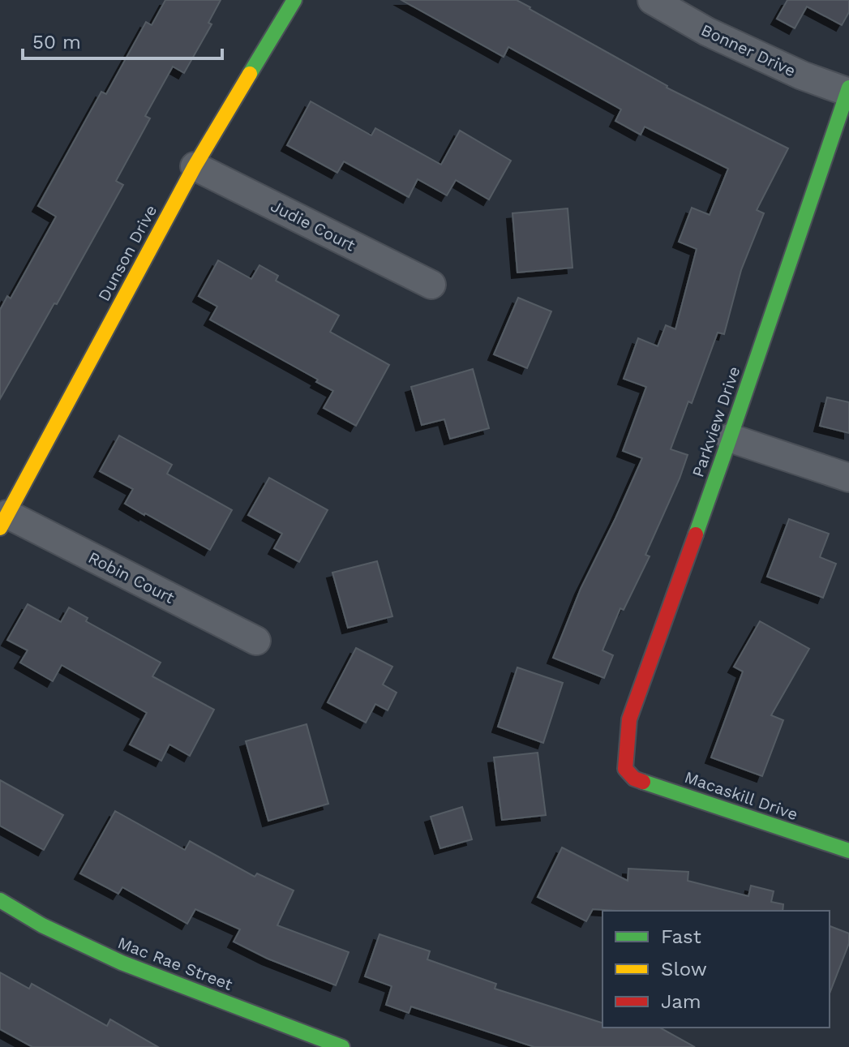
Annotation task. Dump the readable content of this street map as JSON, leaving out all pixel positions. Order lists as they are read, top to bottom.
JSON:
{
  "streets": {
    "street": [
      "Bonner Drive",
      "Judie Court",
      "Dunson Drive",
      "Parkview Drive",
      "Robin Court",
      "Macaskill Drive",
      "Mac Rae Street"
    ]
  },
  "crossings": [
    ["Bonner Drive", "Parkview Drive"],
    ["Judie Court", "Dunson Drive"],
    ["Dunson Drive", "Robin Court"],
    ["Parkview Drive", "Macaskill Drive"]
  ],
  "legend": ["Fast", "Slow", "Jam"],
  "scale_bar": "50 m"
}
